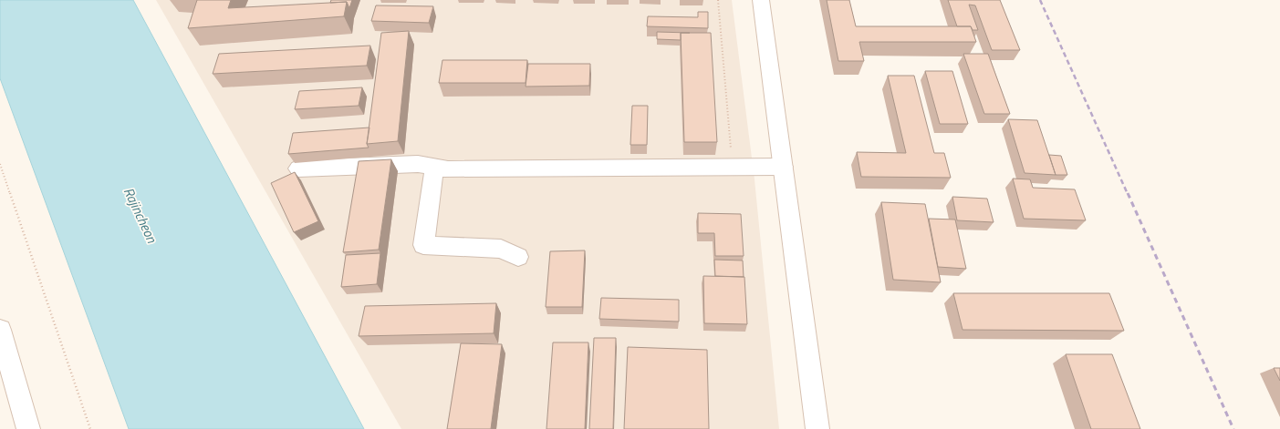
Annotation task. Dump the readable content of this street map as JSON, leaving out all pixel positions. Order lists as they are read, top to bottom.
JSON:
{
  "water": ["Rajincheon"]
}
